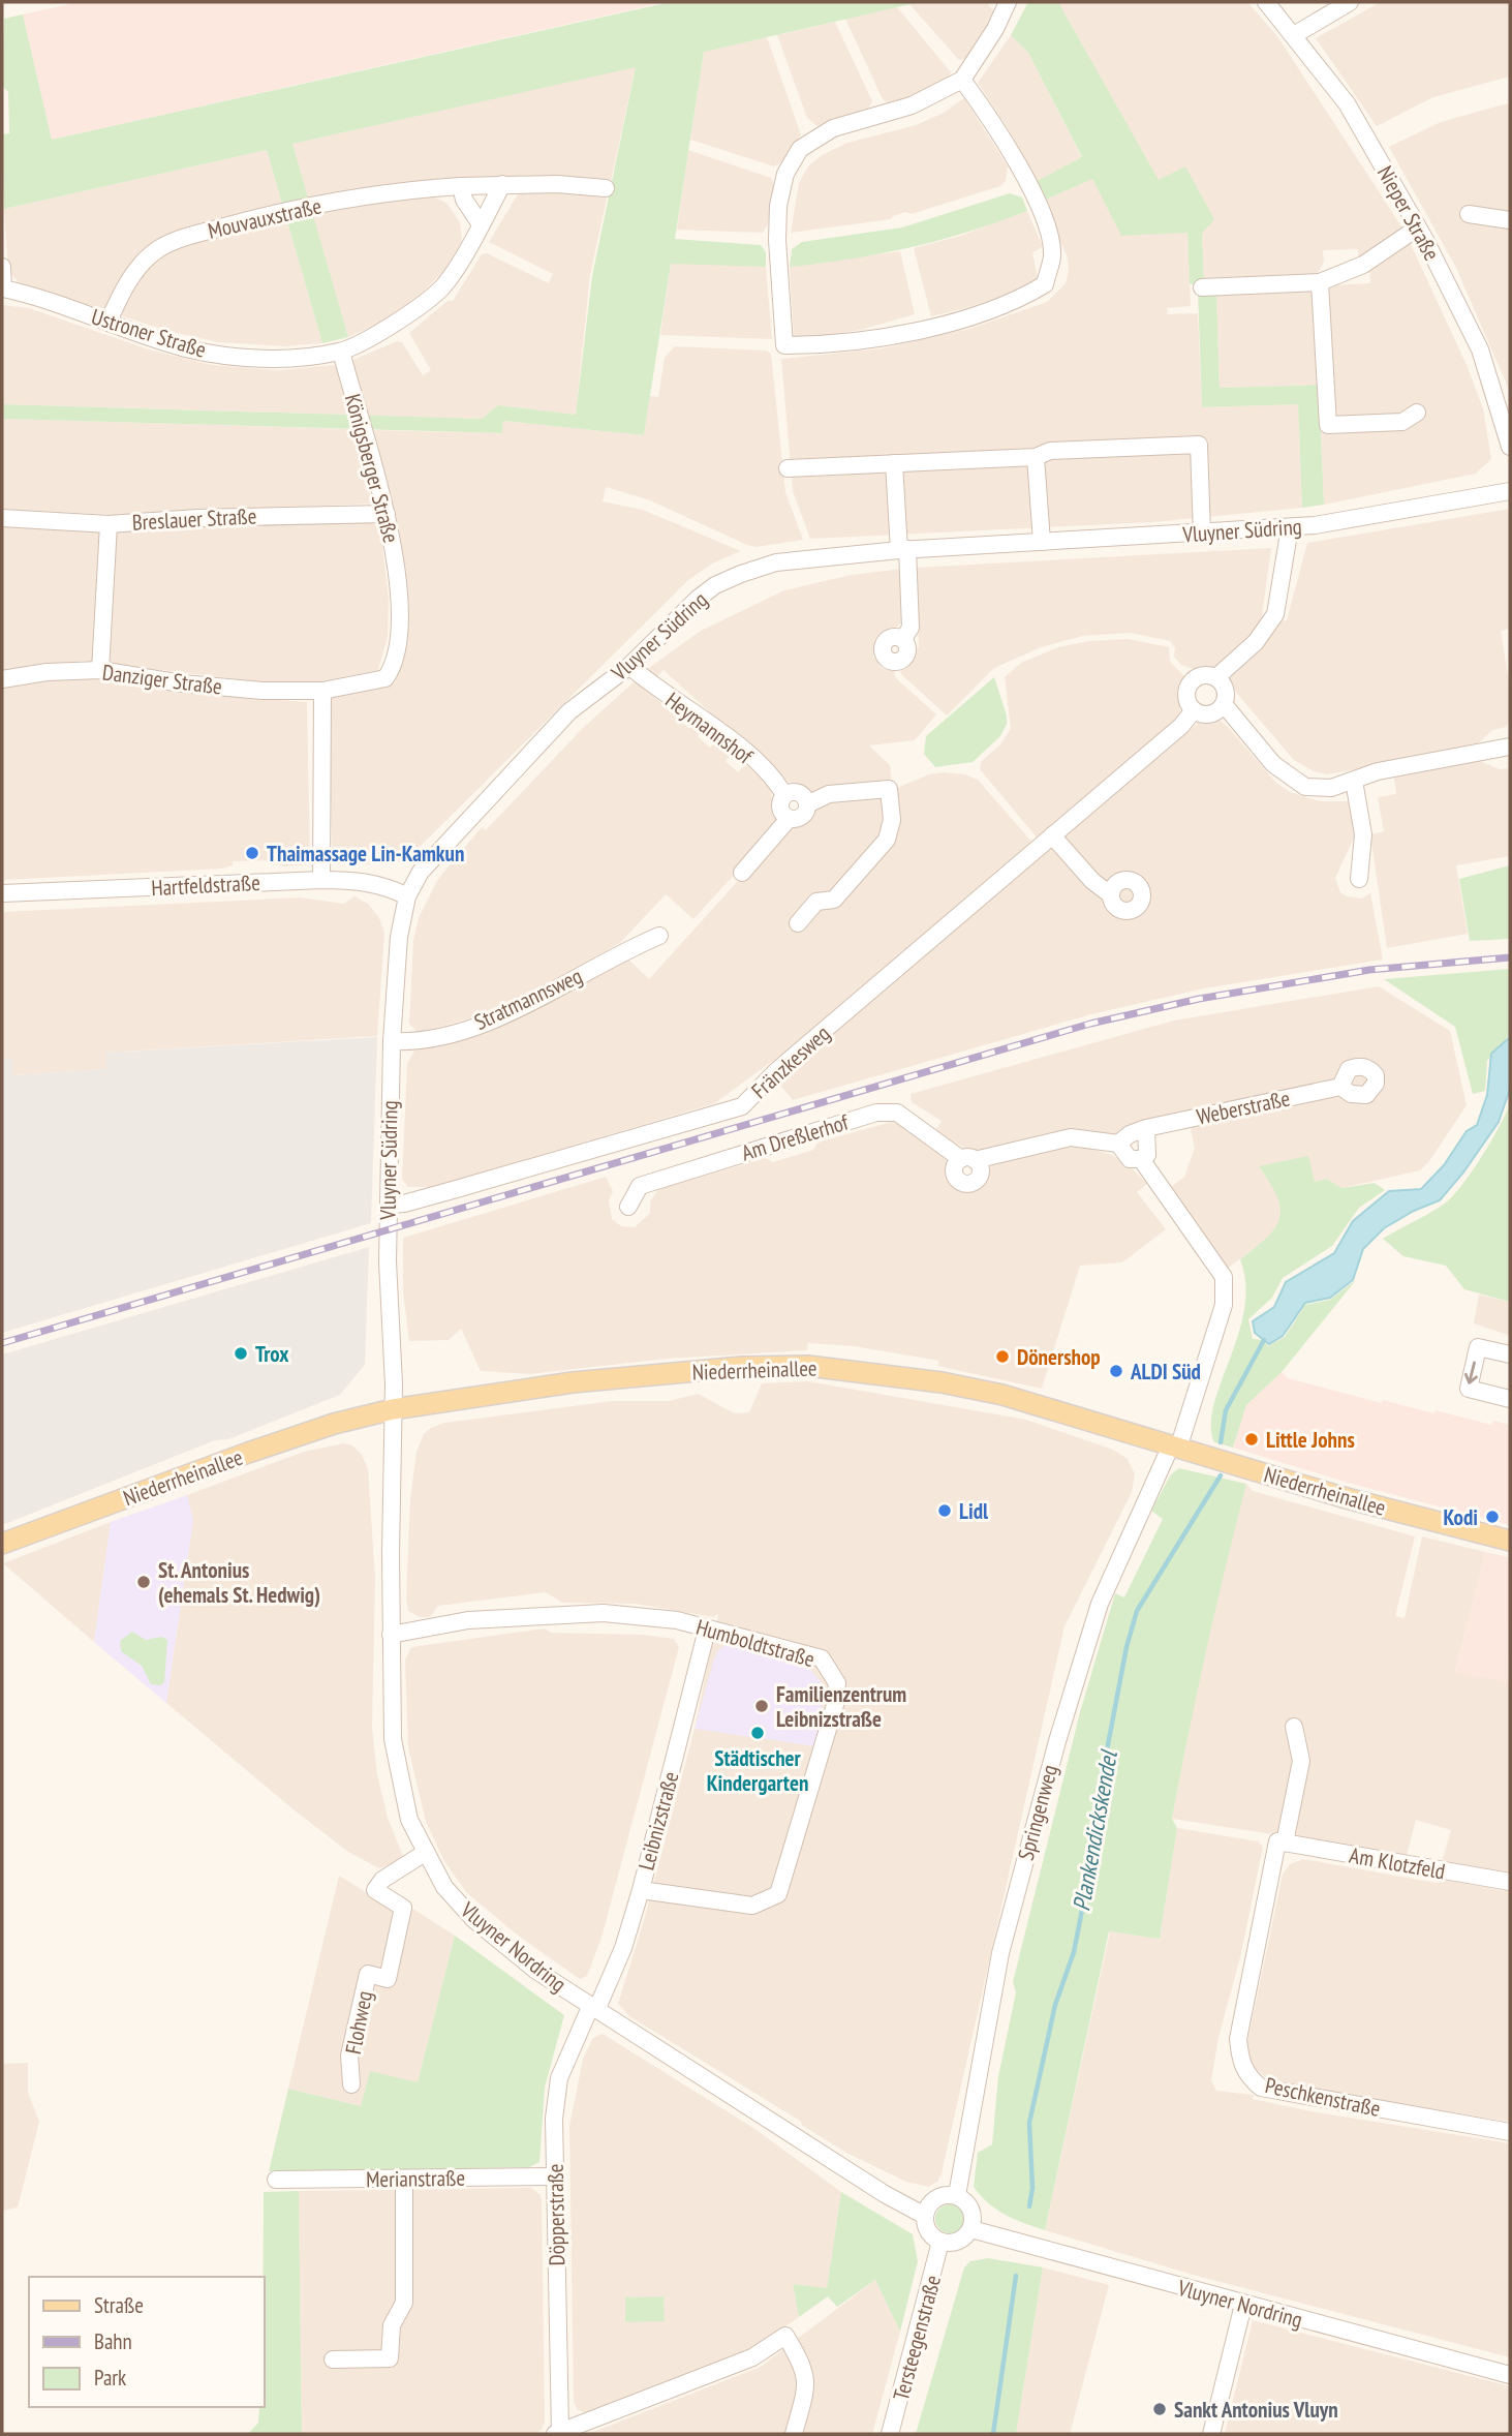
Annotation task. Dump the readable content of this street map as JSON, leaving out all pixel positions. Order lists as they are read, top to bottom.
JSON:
{
  "streets": {
    "main road": ["Niederrheinallee"],
    "street": [
      "Nieper Straße",
      "Mouvauxstraße",
      "Ustroner Straße",
      "Königsberger Straße",
      "Breslauer Straße",
      "Vluyner Südring",
      "Danziger Straße",
      "Heymannshof",
      "Hartfeldstraße",
      "Stratmannsweg",
      "Fränzkesweg",
      "Weberstraße",
      "Am Dreßlerhof",
      "Humboldtstraße",
      "Springenweg",
      "Leibnizstraße",
      "Am Klotzfeld",
      "Vluyner Nordring",
      "Flohweg",
      "Peschkenstraße",
      "Merianstraße",
      "Döpperstraße",
      "Tersteegenstraße"
    ]
  },
  "crossings": [
    ["Mouvauxstraße", "Ustroner Straße"],
    ["Ustroner Straße", "Königsberger Straße"],
    ["Königsberger Straße", "Breslauer Straße"],
    ["Königsberger Straße", "Danziger Straße"],
    ["Vluyner Südring", "Heymannshof"],
    ["Vluyner Südring", "Hartfeldstraße"],
    ["Vluyner Südring", "Stratmannsweg"],
    ["Vluyner Südring", "Fränzkesweg"],
    ["Vluyner Südring", "Niederrheinallee"],
    ["Vluyner Südring", "Vluyner Nordring"],
    ["Weberstraße", "Am Dreßlerhof"],
    ["Niederrheinallee", "Springenweg"],
    ["Niederrheinallee", "Vluyner Nordring"],
    ["Humboldtstraße", "Leibnizstraße"],
    ["Humboldtstraße", "Vluyner Nordring"],
    ["Springenweg", "Vluyner Nordring"],
    ["Springenweg", "Tersteegenstraße"],
    ["Leibnizstraße", "Vluyner Nordring"],
    ["Leibnizstraße", "Döpperstraße"],
    ["Am Klotzfeld", "Peschkenstraße"],
    ["Vluyner Nordring", "Flohweg"],
    ["Vluyner Nordring", "Döpperstraße"],
    ["Vluyner Nordring", "Tersteegenstraße"],
    ["Merianstraße", "Döpperstraße"]
  ],
  "water": ["Plankendickskendel"],
  "places": [
    "Thaimassage Lin-Kamkun",
    "Trox",
    "Dönershop",
    "ALDI Süd",
    "Little Johns",
    "Lidl",
    "Kodi",
    "St. Antonius (ehemals St. Hedwig)",
    "Familienzentrum Leibnizstraße",
    "Städtischer Kindergarten",
    "Sankt Antonius Vluyn"
  ],
  "legend": ["Straße", "Bahn", "Park"]
}
